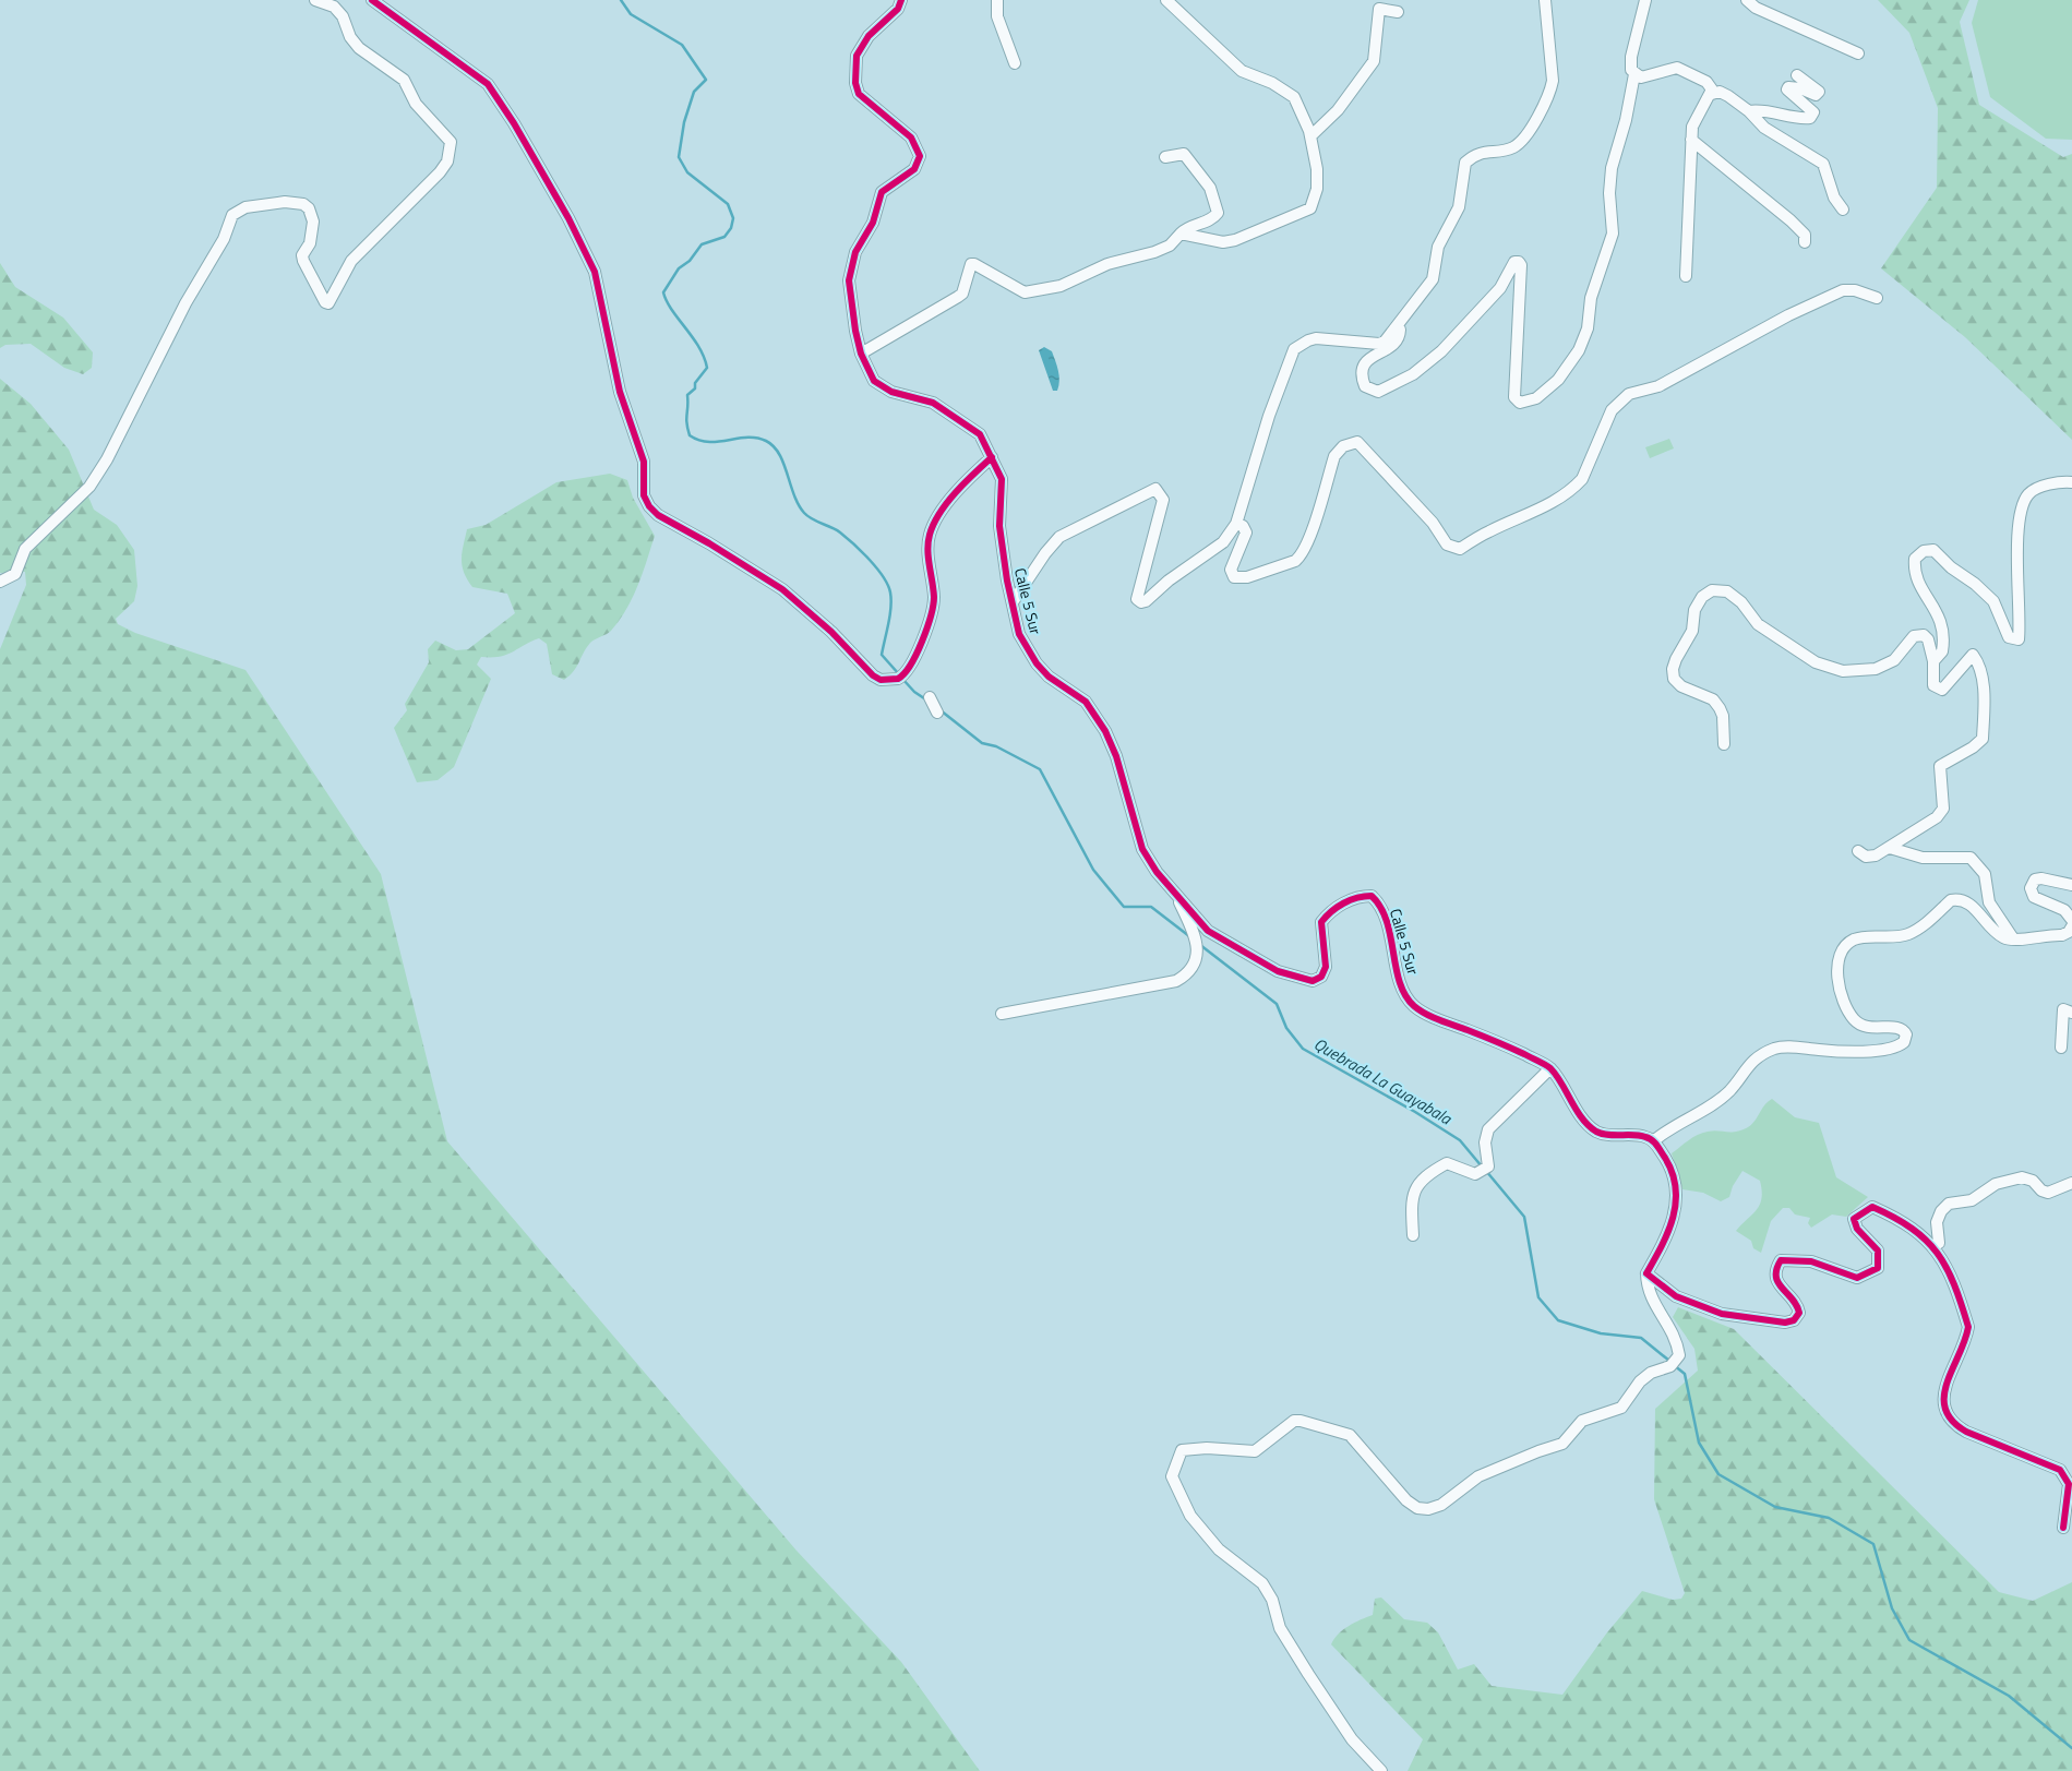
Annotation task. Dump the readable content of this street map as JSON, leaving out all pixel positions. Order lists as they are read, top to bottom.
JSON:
{
  "streets": {
    "street": ["Calle 5 Sur"]
  },
  "water": ["Quebrada La Guayabala"]
}
